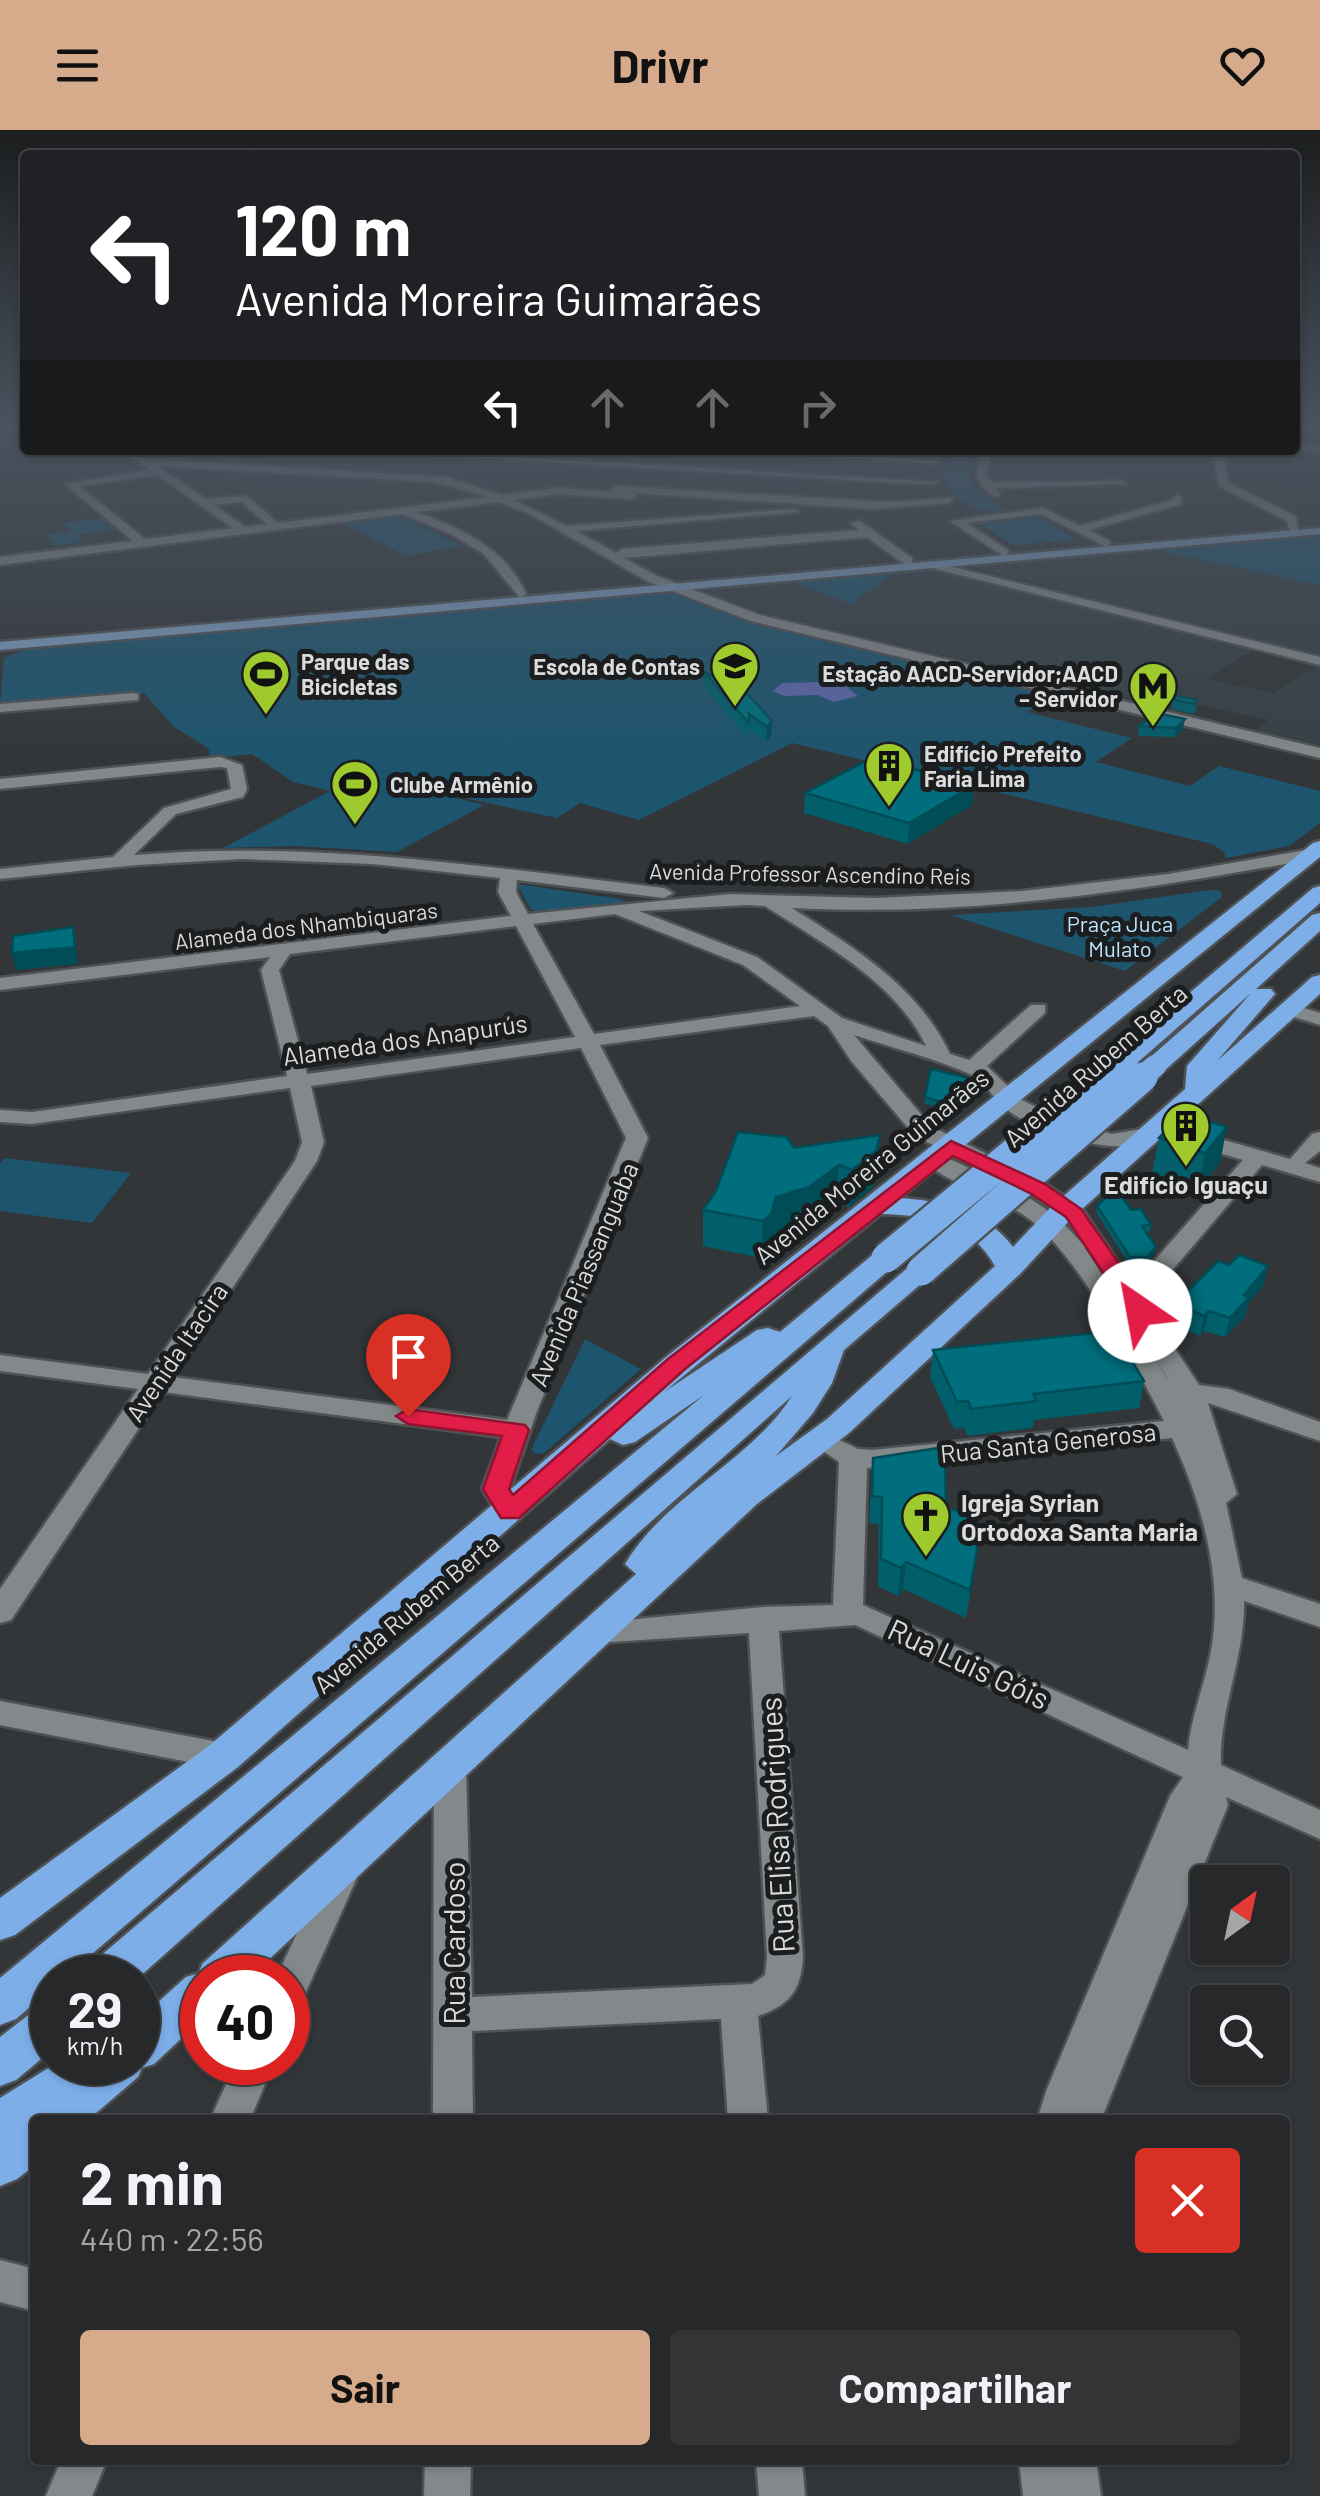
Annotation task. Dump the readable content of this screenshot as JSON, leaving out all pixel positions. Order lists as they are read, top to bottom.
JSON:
{
  "streets": {
    "highway": ["Avenida Rubem Berta", "Avenida Moreira Guimarães"],
    "street": [
      "Avenida Professor Ascendino Reis",
      "Alameda dos Nhambiquaras",
      "Alameda dos Anapurús",
      "Avenida Piassanguaba",
      "Avenida Itacira",
      "Rua Santa Generosa",
      "Rua Luis Góis",
      "Rua Elisa Rodrigues",
      "Rua Cardoso"
    ]
  },
  "crossings": [
    ["Avenida Professor Ascendino Reis", "Alameda dos Nhambiquaras"],
    ["Avenida Professor Ascendino Reis", "Avenida Moreira Guimarães"],
    ["Alameda dos Nhambiquaras", "Avenida Piassanguaba"],
    ["Alameda dos Nhambiquaras", "Avenida Itacira"],
    ["Alameda dos Anapurús", "Avenida Piassanguaba"],
    ["Alameda dos Anapurús", "Avenida Itacira"],
    ["Avenida Rubem Berta", "Avenida Moreira Guimarães"],
    ["Avenida Moreira Guimarães", "Avenida Piassanguaba"],
    ["Rua Luis Góis", "Rua Elisa Rodrigues"]
  ],
  "parks": ["Praça Juca Mulato"],
  "places": {
    "school or university": ["Escola de Contas"],
    "sports": ["Parque das Bicicletas", "Clube Armênio"],
    "metro station": ["Estação AACD-Servidor;AACD – Servidor"],
    "building": ["Edifício Prefeito Faria Lima", "Edifício Iguaçu"],
    "church": ["Igreja Syrian Ortodoxa Santa Maria"]
  },
  "north": "top right",
  "page": {
    "header": "Drivr",
    "turn": ["120 m", "Avenida Moreira Guimarães"],
    "speed": "29 km/h",
    "limit": "40",
    "heading": ["2 min", "440 m · 22:56"],
    "buttons": ["Sair", "Compartilhar"]
  }
}
